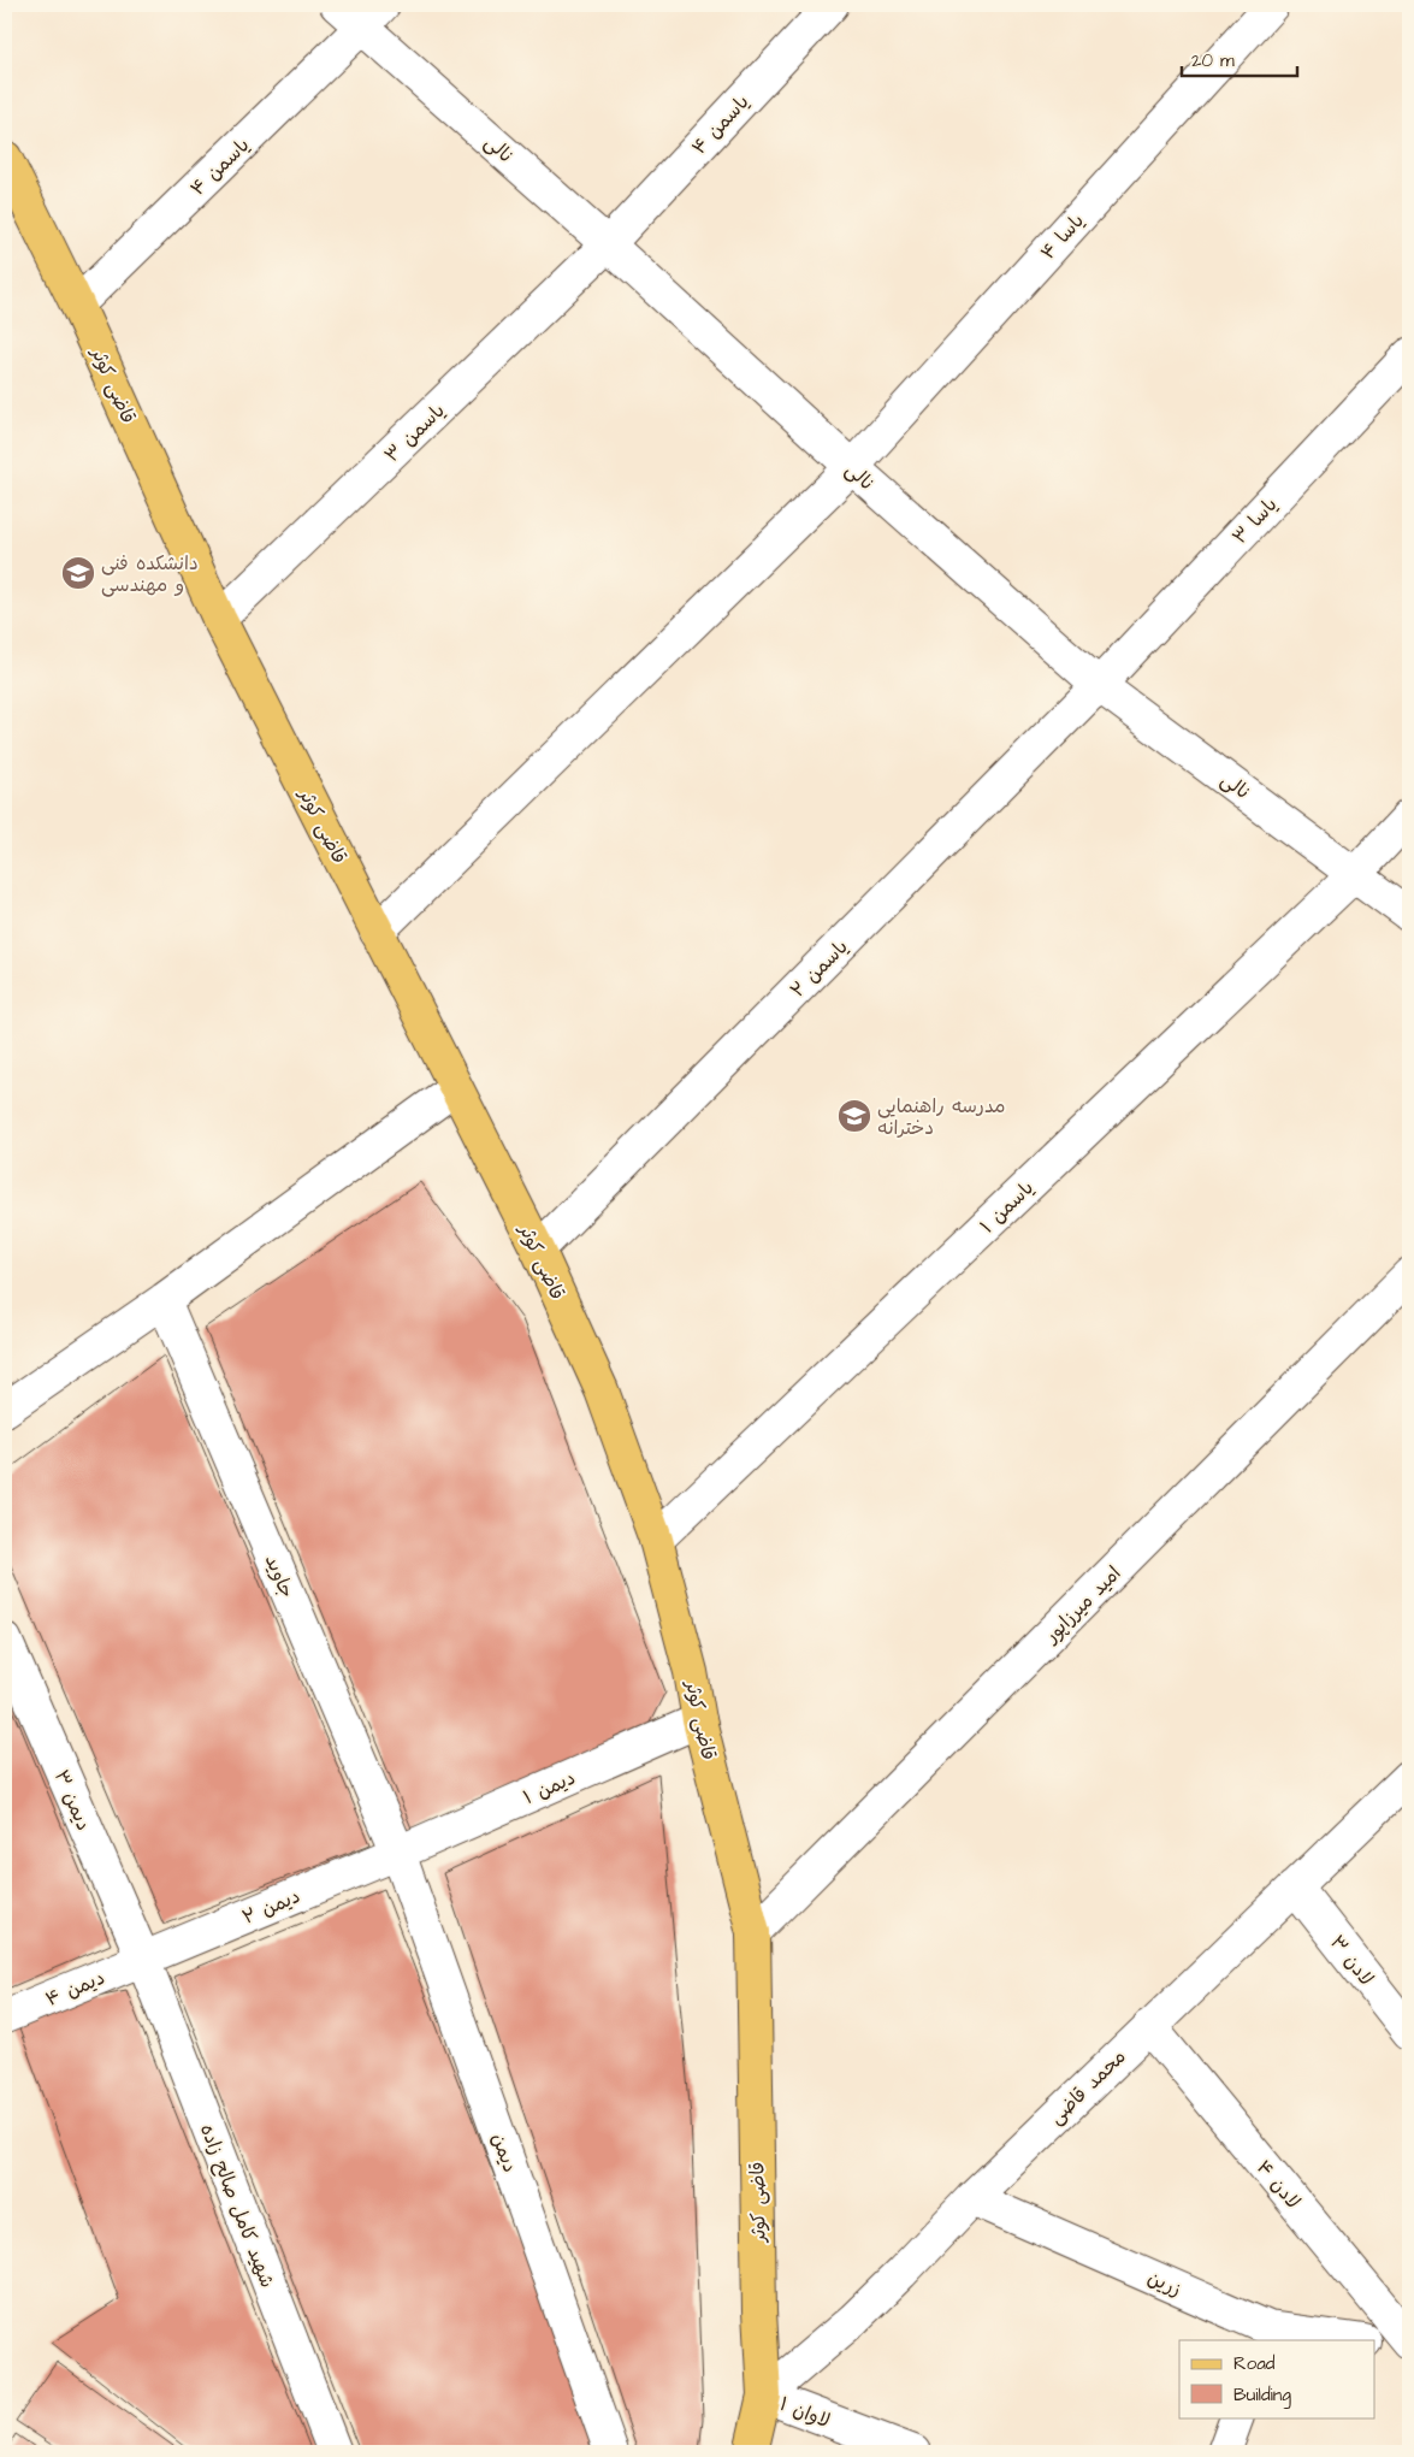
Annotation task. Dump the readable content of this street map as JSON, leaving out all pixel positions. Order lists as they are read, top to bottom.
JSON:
{
  "streets": {
    "main road": ["قاضی کوثر"],
    "street": [
      "یاسمن ۴",
      "نالی",
      "یاسا ۴",
      "یاسمن ۳",
      "یاسا ۳",
      "یاسمن ۲",
      "یاسمن ۱",
      "جاوید",
      "امید میرزاپور",
      "دیمن ۱",
      "دیمن ۳",
      "دیمن ۲",
      "لادن ۳",
      "دیمن ۴",
      "محمد قاضی",
      "دیمن",
      "لادن ۴",
      "شهید کامل صالح زاده",
      "زرین",
      "لاوان ۱"
    ]
  },
  "crossings": [
    ["یاسمن ۴", "نالی"],
    ["یاسمن ۴", "قاضی کوثر"],
    ["یاسمن ۴", "یاسمن ۳"],
    ["نالی", "یاسا ۴"],
    ["نالی", "یاسمن ۳"],
    ["نالی", "یاسا ۳"],
    ["نالی", "یاسمن ۲"],
    ["نالی", "یاسمن ۱"],
    ["قاضی کوثر", "یاسمن ۳"],
    ["قاضی کوثر", "یاسمن ۲"],
    ["قاضی کوثر", "یاسمن ۱"],
    ["قاضی کوثر", "امید میرزاپور"],
    ["قاضی کوثر", "دیمن ۱"],
    ["قاضی کوثر", "محمد قاضی"],
    ["قاضی کوثر", "لاوان ۱"],
    ["یاسا ۳", "یاسمن ۲"],
    ["جاوید", "دیمن ۱"],
    ["جاوید", "دیمن ۲"],
    ["جاوید", "دیمن"],
    ["دیمن ۱", "دیمن ۲"],
    ["دیمن ۱", "دیمن"],
    ["دیمن ۳", "دیمن ۲"],
    ["دیمن ۳", "دیمن ۴"],
    ["دیمن ۳", "شهید کامل صالح زاده"],
    ["دیمن ۲", "دیمن ۴"],
    ["دیمن ۲", "دیمن"],
    ["دیمن ۲", "شهید کامل صالح زاده"],
    ["لادن ۳", "محمد قاضی"],
    ["دیمن ۴", "شهید کامل صالح زاده"],
    ["محمد قاضی", "لادن ۴"],
    ["محمد قاضی", "زرین"],
    ["محمد قاضی", "لاوان ۱"]
  ],
  "places": {
    "school or university": ["دانشکده فنی و مهندسی", "مدرسه راهنمایی دخترانه"]
  },
  "legend": ["Road", "Building"],
  "scale_bar": "20 m"
}
